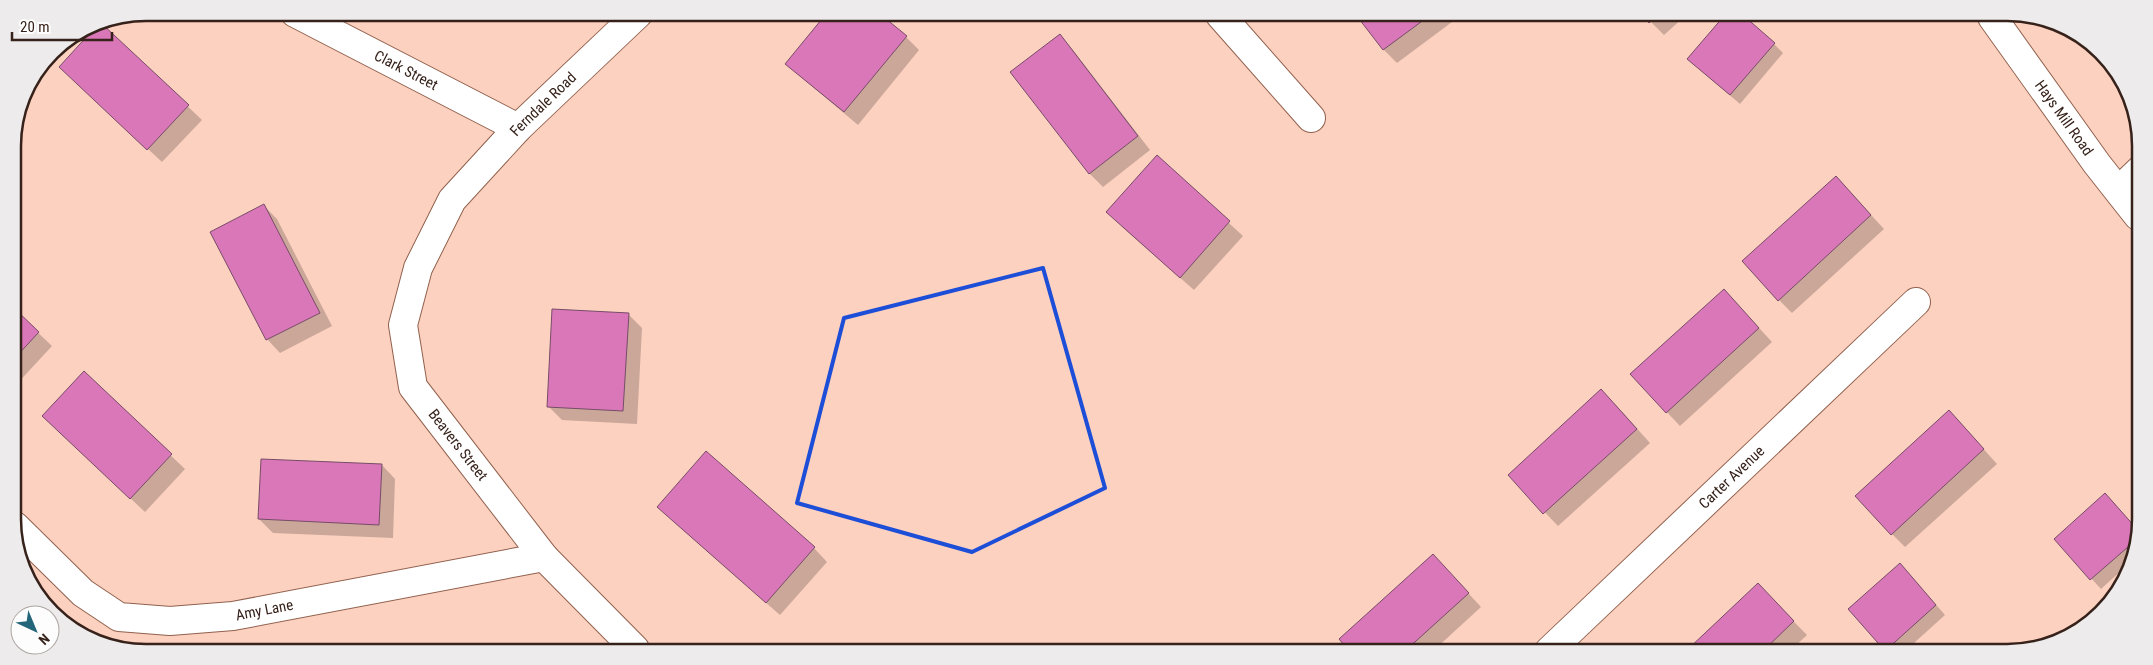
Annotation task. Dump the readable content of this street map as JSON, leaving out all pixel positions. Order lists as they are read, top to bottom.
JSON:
{
  "streets": {
    "street": [
      "Clark Street",
      "Ferndale Road",
      "Hays Mill Road",
      "Beavers Street",
      "Carter Avenue",
      "Amy Lane"
    ]
  },
  "crossings": [
    ["Clark Street", "Ferndale Road"],
    ["Ferndale Road", "Beavers Street"],
    ["Beavers Street", "Amy Lane"]
  ],
  "scale_bar": "20 m",
  "north": "bottom right"
}
